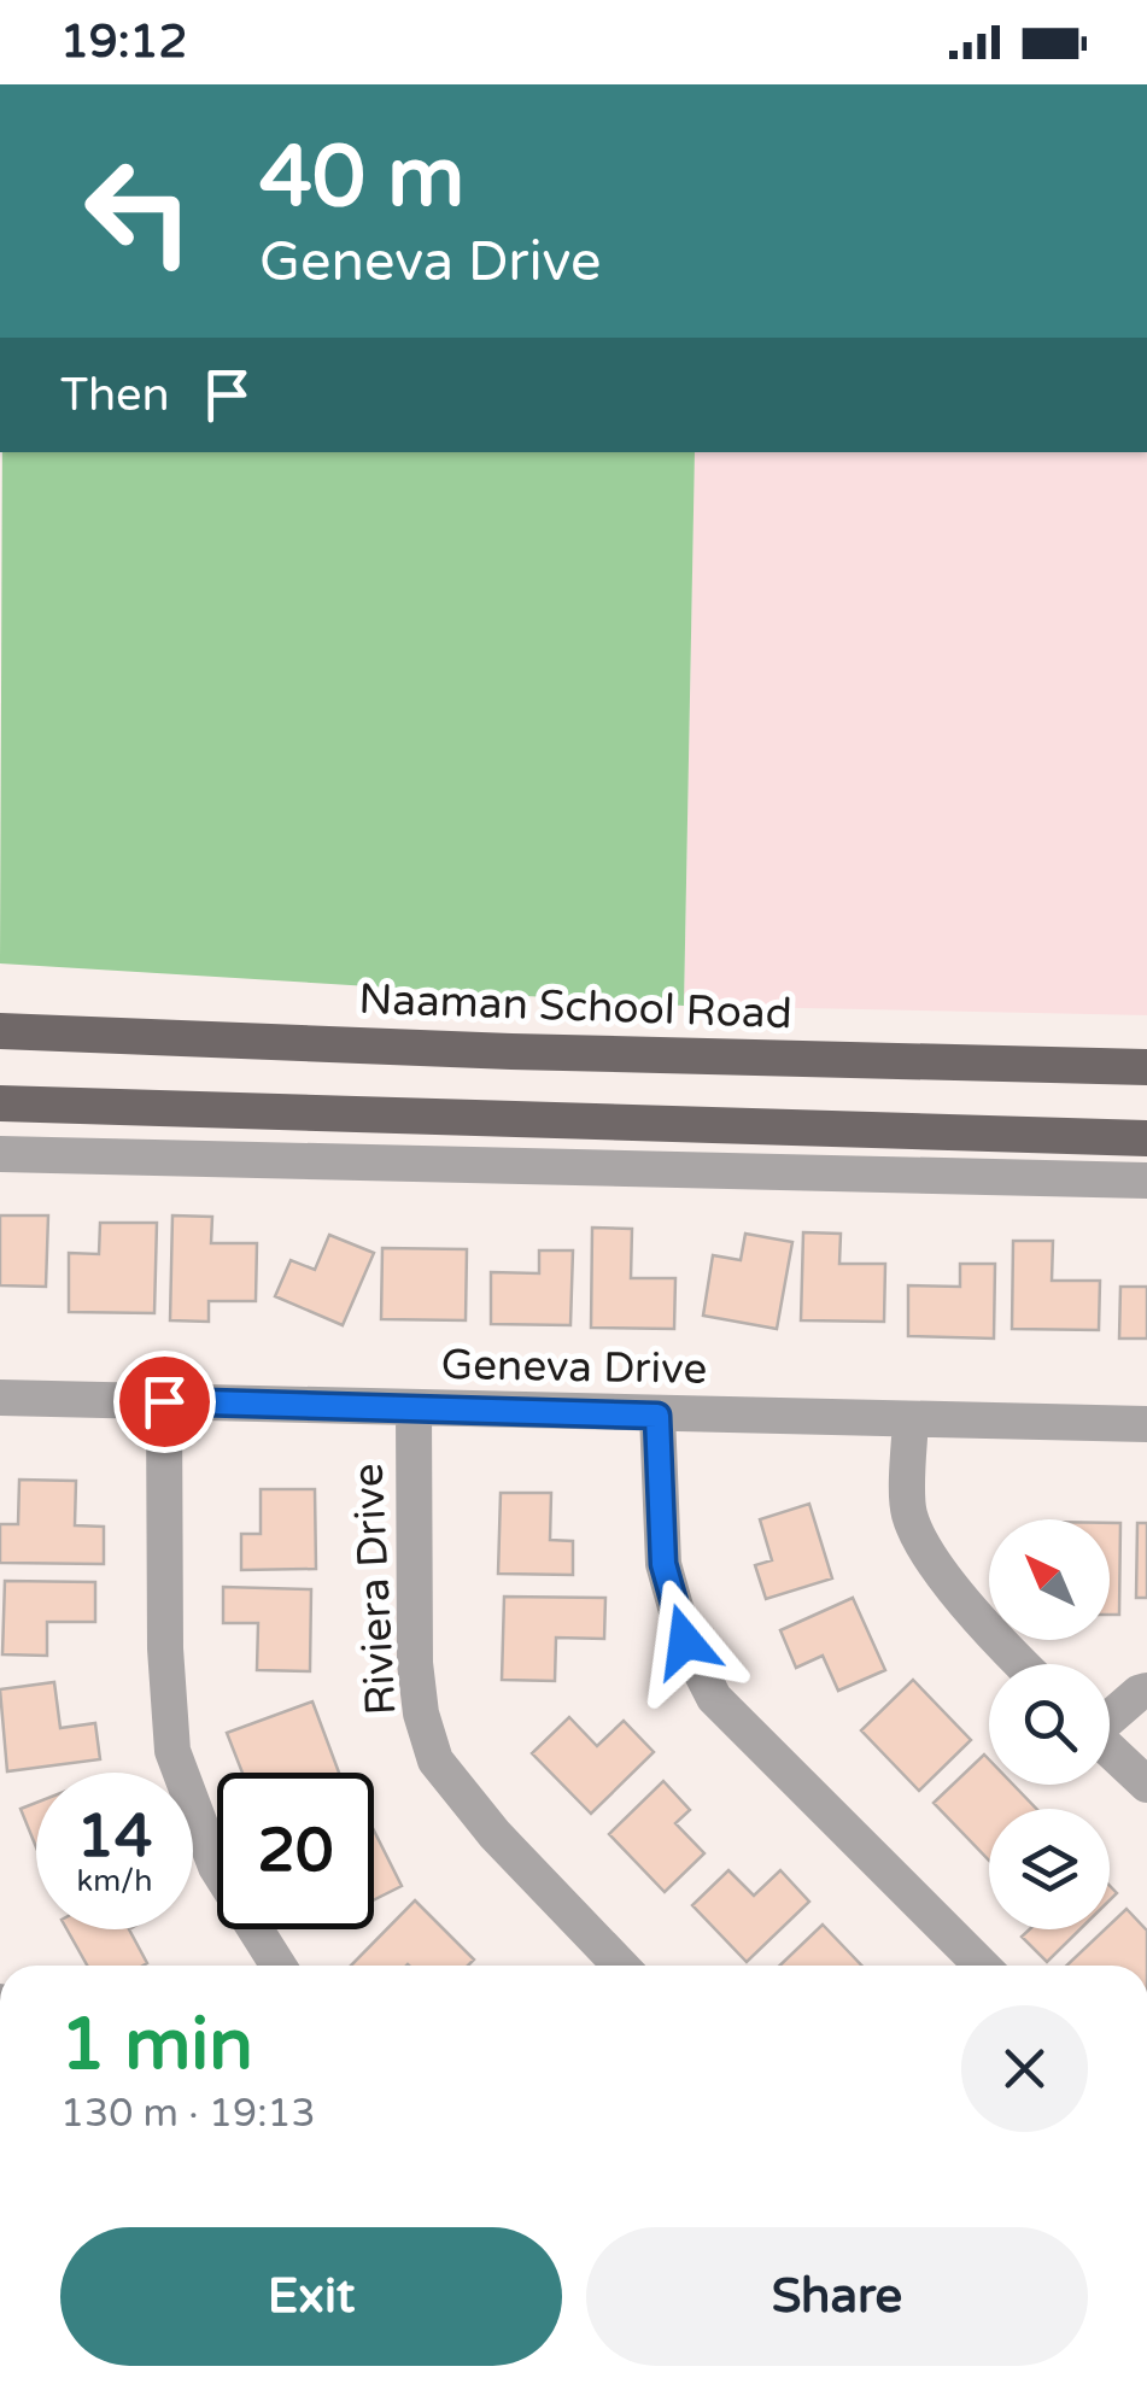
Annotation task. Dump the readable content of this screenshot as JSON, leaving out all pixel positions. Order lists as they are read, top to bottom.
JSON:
{
  "streets": {
    "main road": ["Naaman School Road"],
    "street": ["Geneva Drive", "Riviera Drive"]
  },
  "crossings": [
    ["Geneva Drive", "Riviera Drive"]
  ],
  "north": "top left",
  "page": {
    "status": "19:12",
    "turn": ["40 m", "Geneva Drive"],
    "then": "Then",
    "speed": "14 km/h",
    "limit": "20",
    "heading": ["1 min", "130 m · 19:13"],
    "buttons": ["Exit", "Share"]
  }
}
